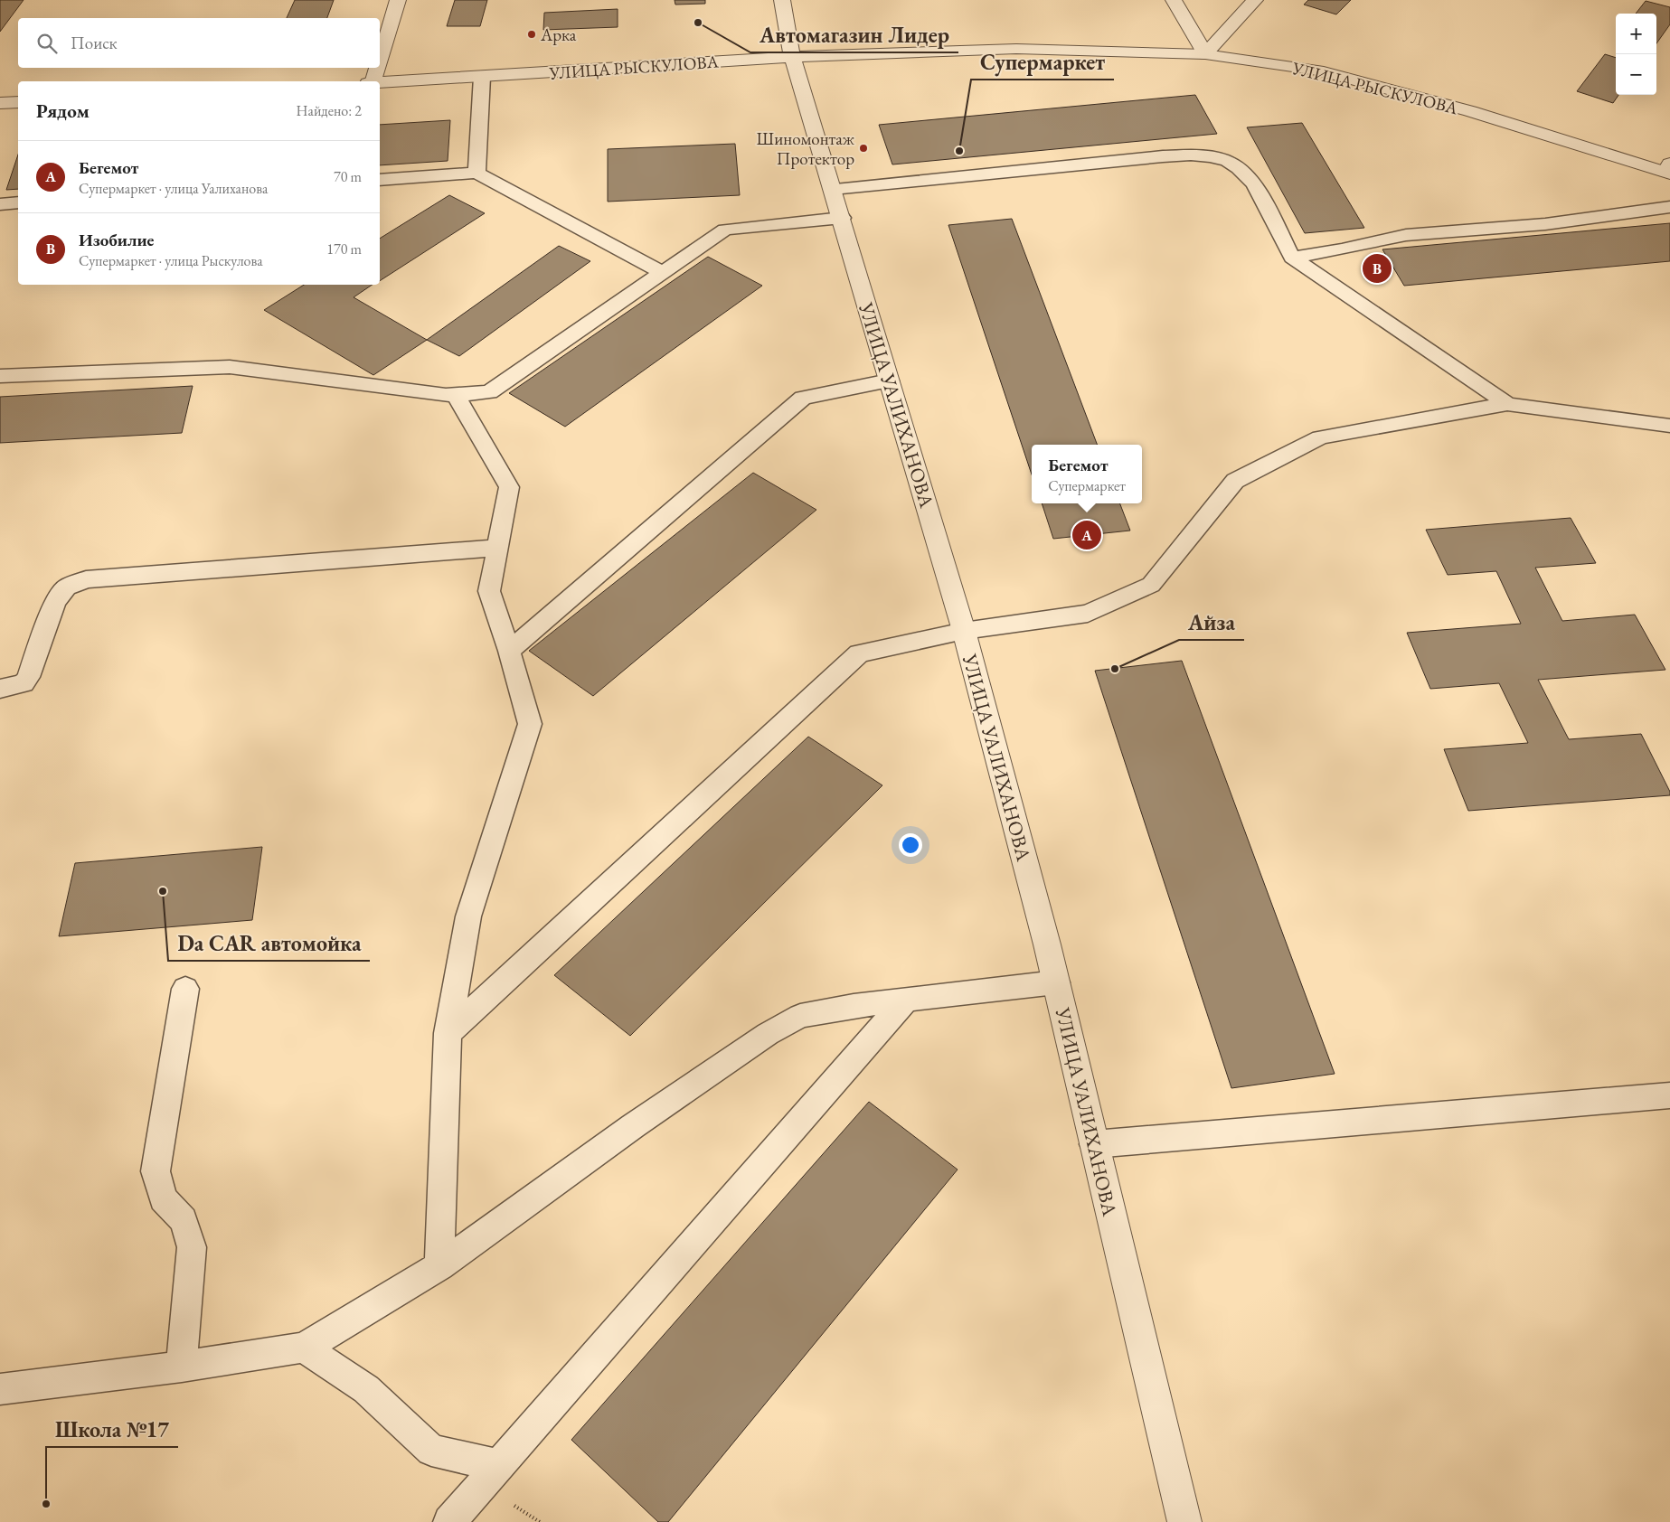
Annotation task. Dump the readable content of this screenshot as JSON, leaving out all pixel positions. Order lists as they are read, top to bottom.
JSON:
{
  "streets": {
    "street": ["УЛИЦА РЫСКУЛОВА", "УЛИЦА УАЛИХАНОВА"]
  },
  "crossings": [
    ["УЛИЦА РЫСКУЛОВА", "УЛИЦА УАЛИХАНОВА"]
  ],
  "places": [
    "Автомагазин Лидер",
    "Арка",
    "Шиномонтаж Протектор",
    "Супермаркет",
    "Айза",
    "Da CAR автомойка",
    "Школа №17"
  ],
  "page": {
    "map_buttons": ["+", "−"],
    "search": "Поиск",
    "heading": ["Рядом", "Найдено: 2"],
    "list": [
      {
        "mark": "A",
        "name": "Бегемот",
        "note": "Супермаркет · улица Уалиханова",
        "value": "70 m"
      },
      {
        "mark": "B",
        "name": "Изобилие",
        "note": "Супермаркет · улица Рыскулова",
        "value": "170 m"
      }
    ],
    "pins": ["B", "A"],
    "popup": ["Бегемот", "Супермаркет"]
  }
}
